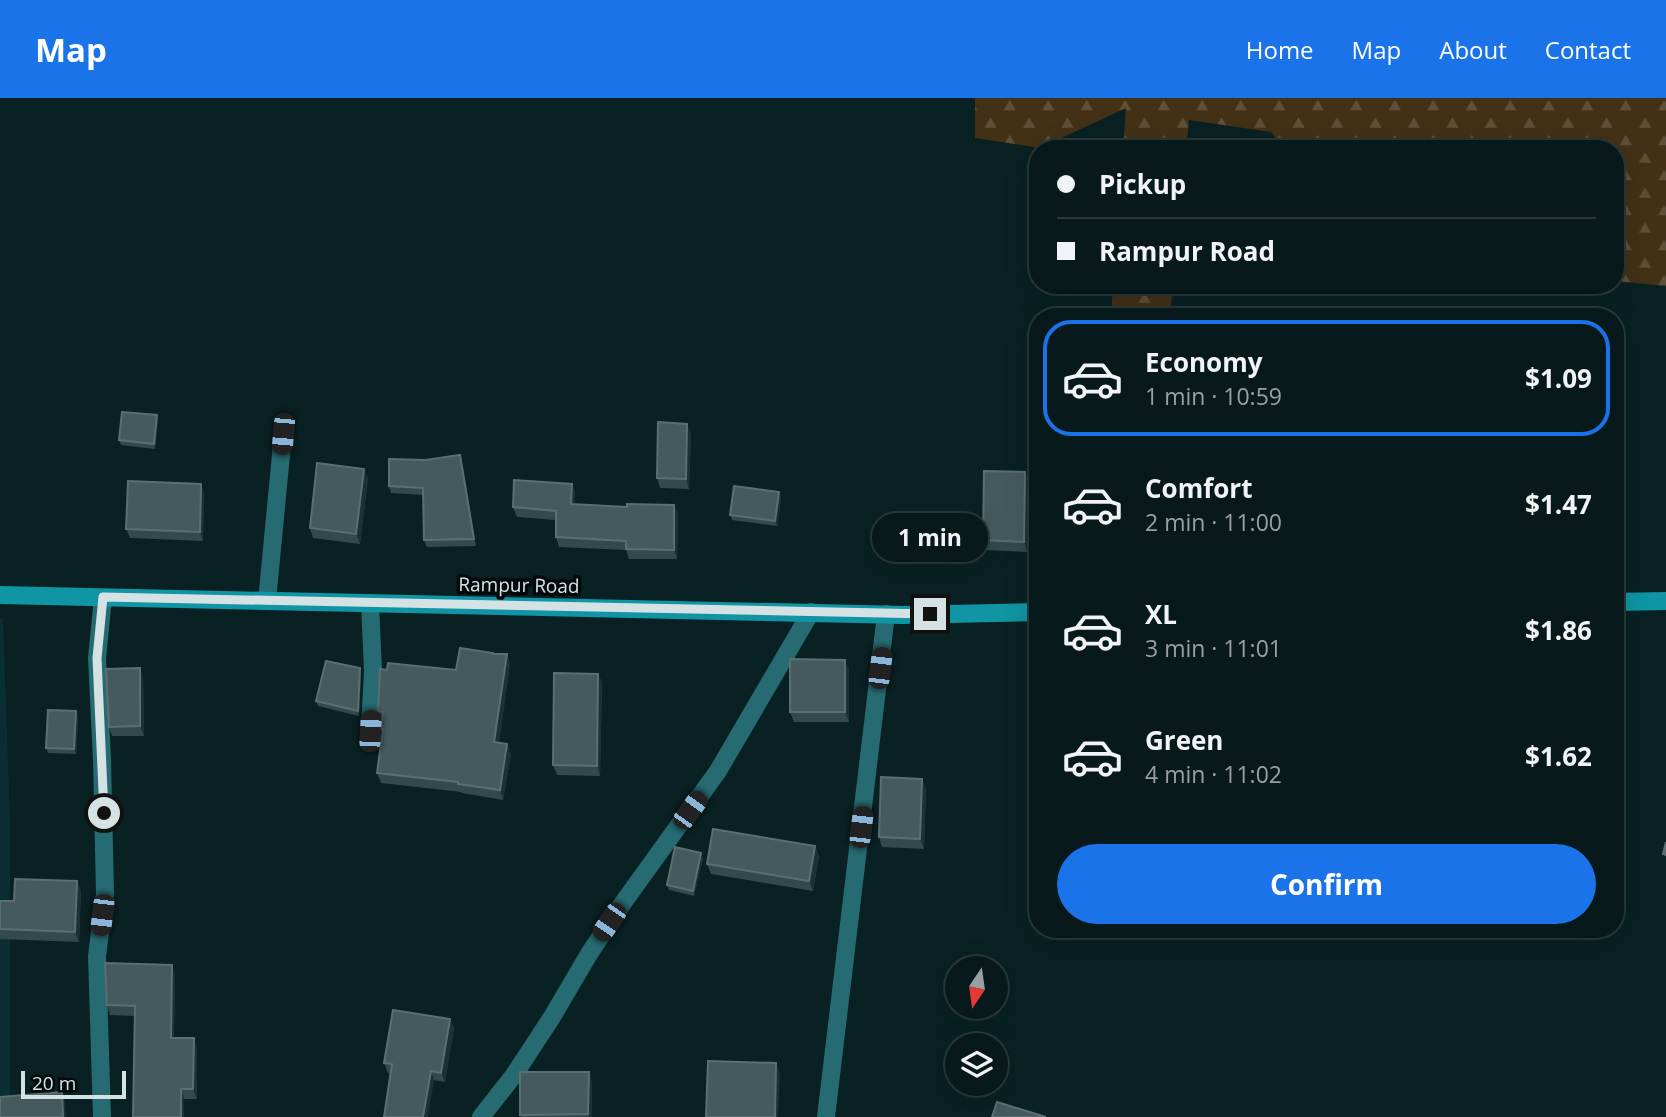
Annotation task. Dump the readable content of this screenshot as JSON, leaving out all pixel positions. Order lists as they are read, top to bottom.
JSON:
{
  "streets": {
    "main road": ["Rampur Road"]
  },
  "scale_bar": "20 m",
  "north": "bottom",
  "page": {
    "header": "Map",
    "nav": [
      "Home",
      "Map",
      "About",
      "Contact"
    ],
    "banner": ["Pickup", "Rampur Road"],
    "list": [
      {
        "name": "Economy",
        "note": "1 min · 10:59",
        "value": "$1.09"
      },
      {
        "name": "Comfort",
        "note": "2 min · 11:00",
        "value": "$1.47"
      },
      {
        "name": "XL",
        "note": "3 min · 11:01",
        "value": "$1.86"
      },
      {
        "name": "Green",
        "note": "4 min · 11:02",
        "value": "$1.62"
      }
    ],
    "bubble": "1 min",
    "buttons": "Confirm",
    "scale": "20 m"
  }
}
